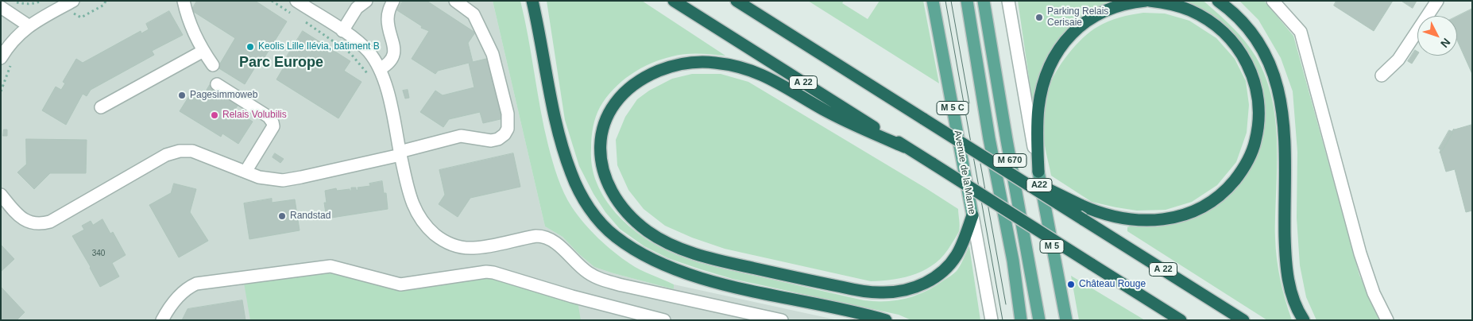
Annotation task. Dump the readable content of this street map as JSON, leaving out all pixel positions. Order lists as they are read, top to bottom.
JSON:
{
  "streets": {
    "highway": ["A 22", "A22"],
    "main road": [
      "M 5 C",
      "M 670",
      "Avenue de la Marne",
      "M 5"
    ]
  },
  "crossings": [
    ["A 22", "A22"]
  ],
  "districts": ["Parc Europe"],
  "places": [
    "Parking Relais Cerisaie",
    "Keolis Lille Ilévia, bâtiment B",
    "Pagesimmoweb",
    "Relais Volubilis",
    "Randstad",
    "Château Rouge"
  ],
  "house_numbers": ["340"],
  "north": "bottom right"
}
